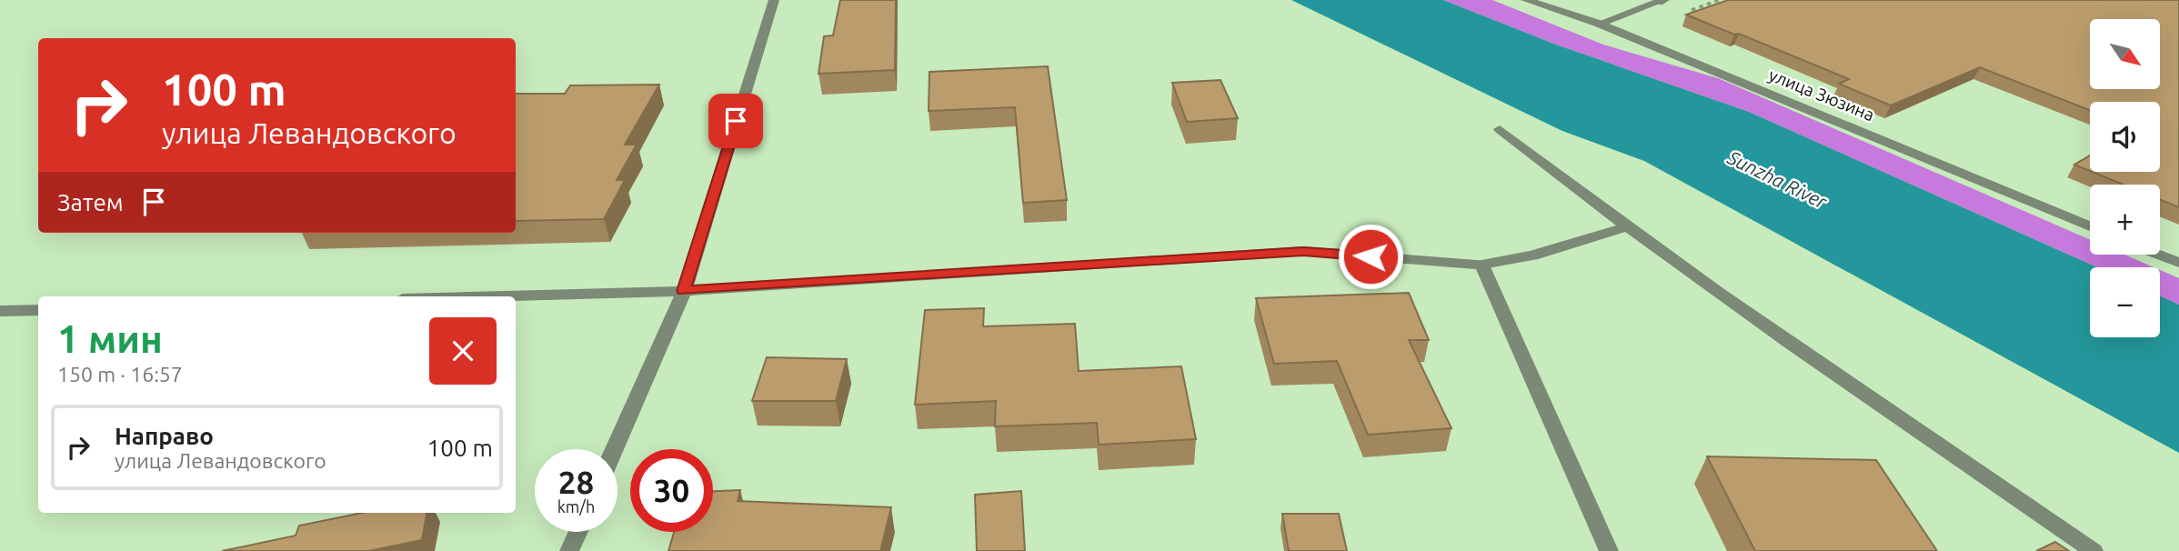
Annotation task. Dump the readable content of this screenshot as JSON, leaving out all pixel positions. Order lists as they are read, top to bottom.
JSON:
{
  "streets": {
    "street": ["улица Зюзина"]
  },
  "water": ["Sunzha River"],
  "north": "bottom right",
  "page": {
    "map_buttons": ["+", "−"],
    "turn": ["100 m", "улица Левандовского"],
    "then": "Затем",
    "heading": ["1 мин", "150 m · 16:57"],
    "list": [
      {
        "name": "Направо",
        "note": "улица Левандовского",
        "value": "100 m"
      }
    ],
    "speed": "28 km/h",
    "limit": "30"
  }
}
